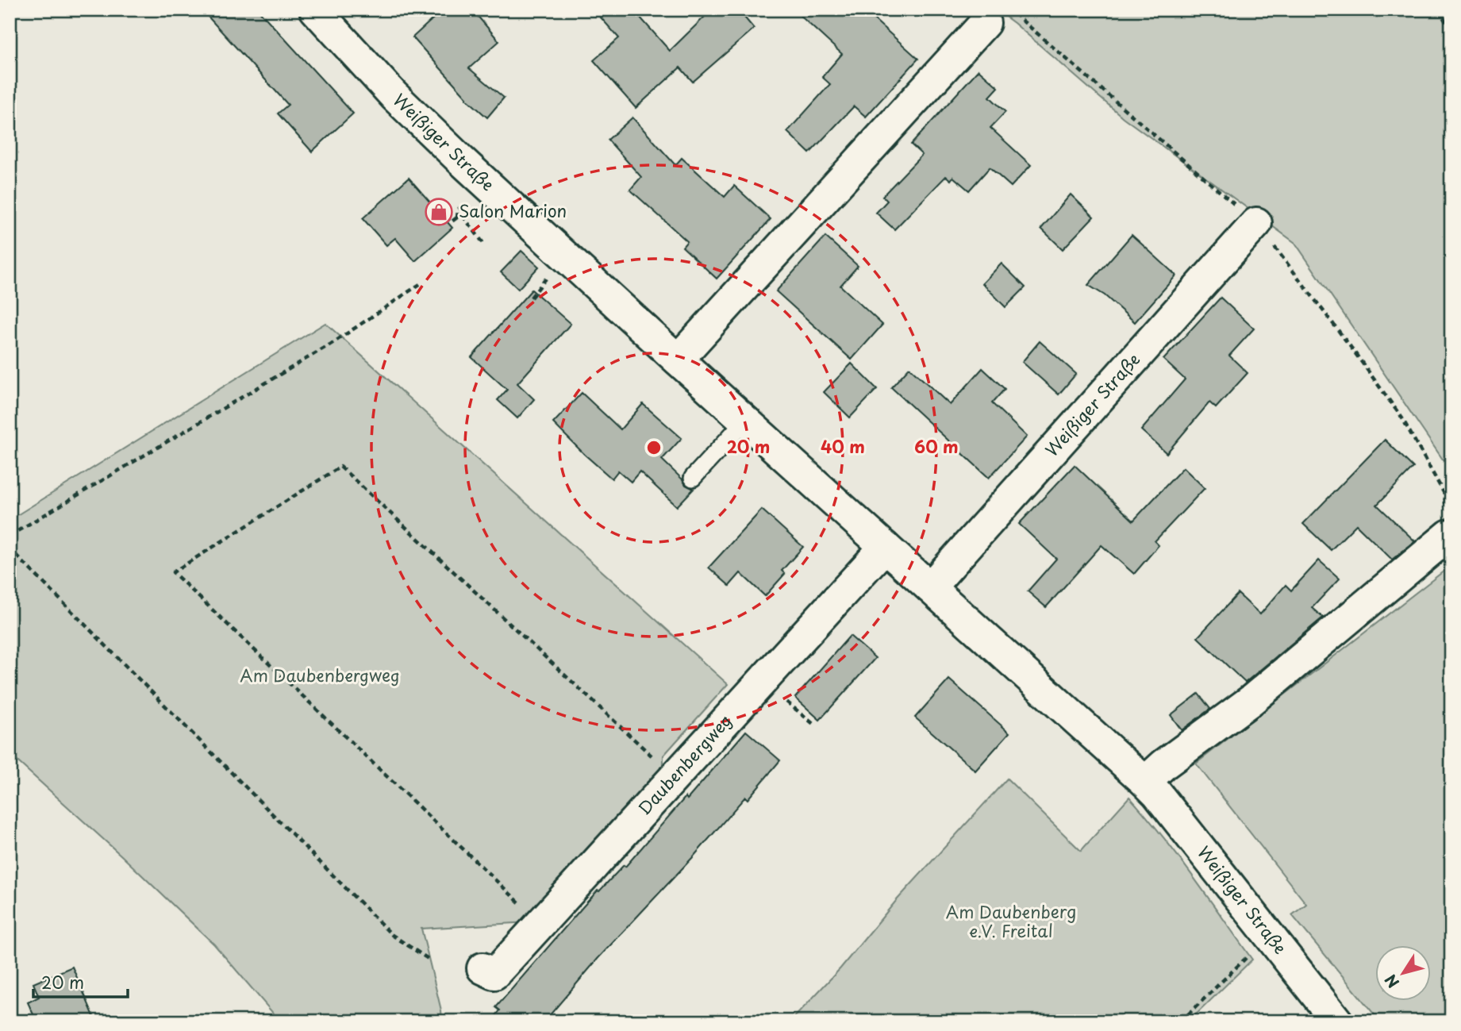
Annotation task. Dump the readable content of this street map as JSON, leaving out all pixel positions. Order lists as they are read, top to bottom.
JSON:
{
  "streets": {
    "street": ["Weißiger Straße", "Daubenbergweg"]
  },
  "crossings": [
    ["Weißiger Straße", "Daubenbergweg"]
  ],
  "parks": ["Am Daubenbergweg", "Am Daubenberg e.V. Freital"],
  "places": {
    "shop": ["Salon Marion"]
  },
  "scale_bar": "20 m",
  "north": "bottom left",
  "rings": ["20 m", "40 m", "60 m"]
}
